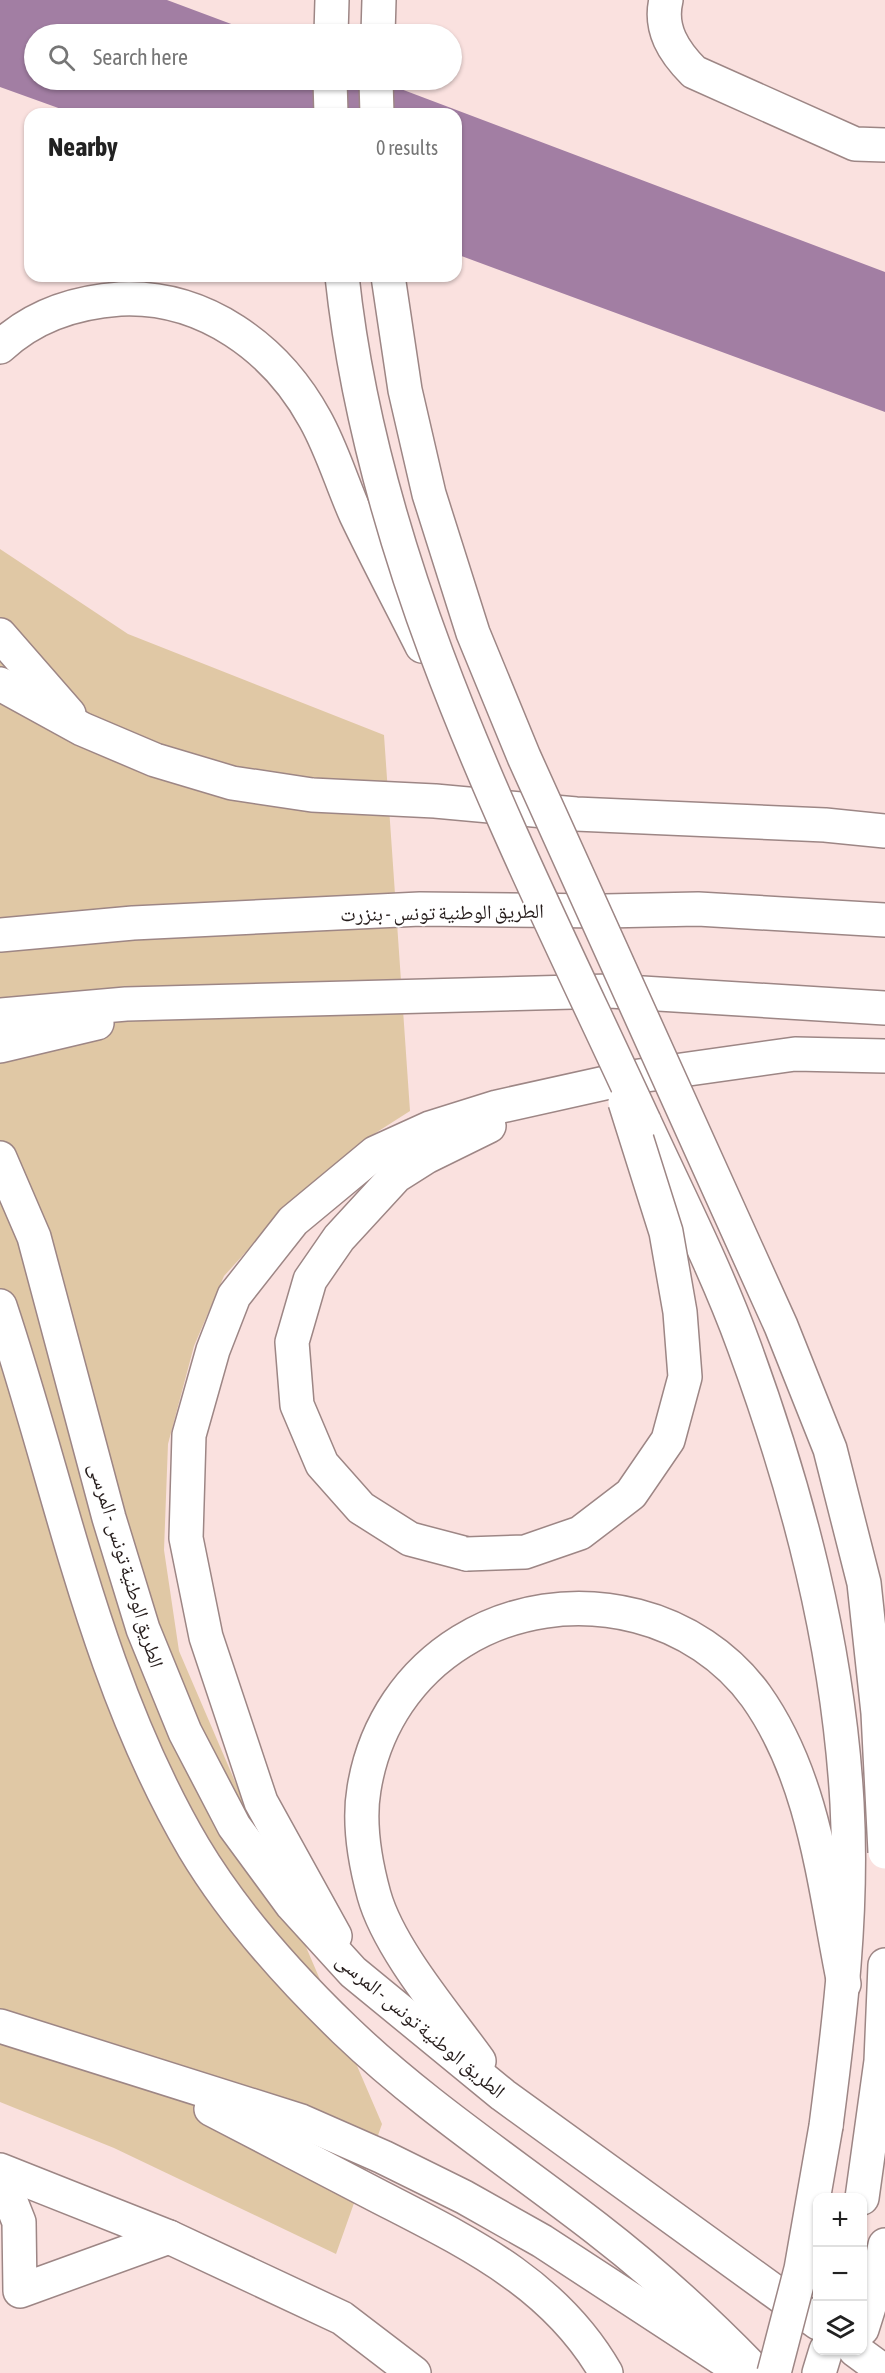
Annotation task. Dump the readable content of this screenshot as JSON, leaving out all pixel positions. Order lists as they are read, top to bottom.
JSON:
{
  "streets": {
    "main road": ["الطريق الوطنية تونس - بنزرت", "الطريق الوطنية تونس - المرسى"]
  },
  "page": {
    "search": "Search here",
    "heading": ["Nearby", "0 results"],
    "map_buttons": ["+", "−"]
  }
}
